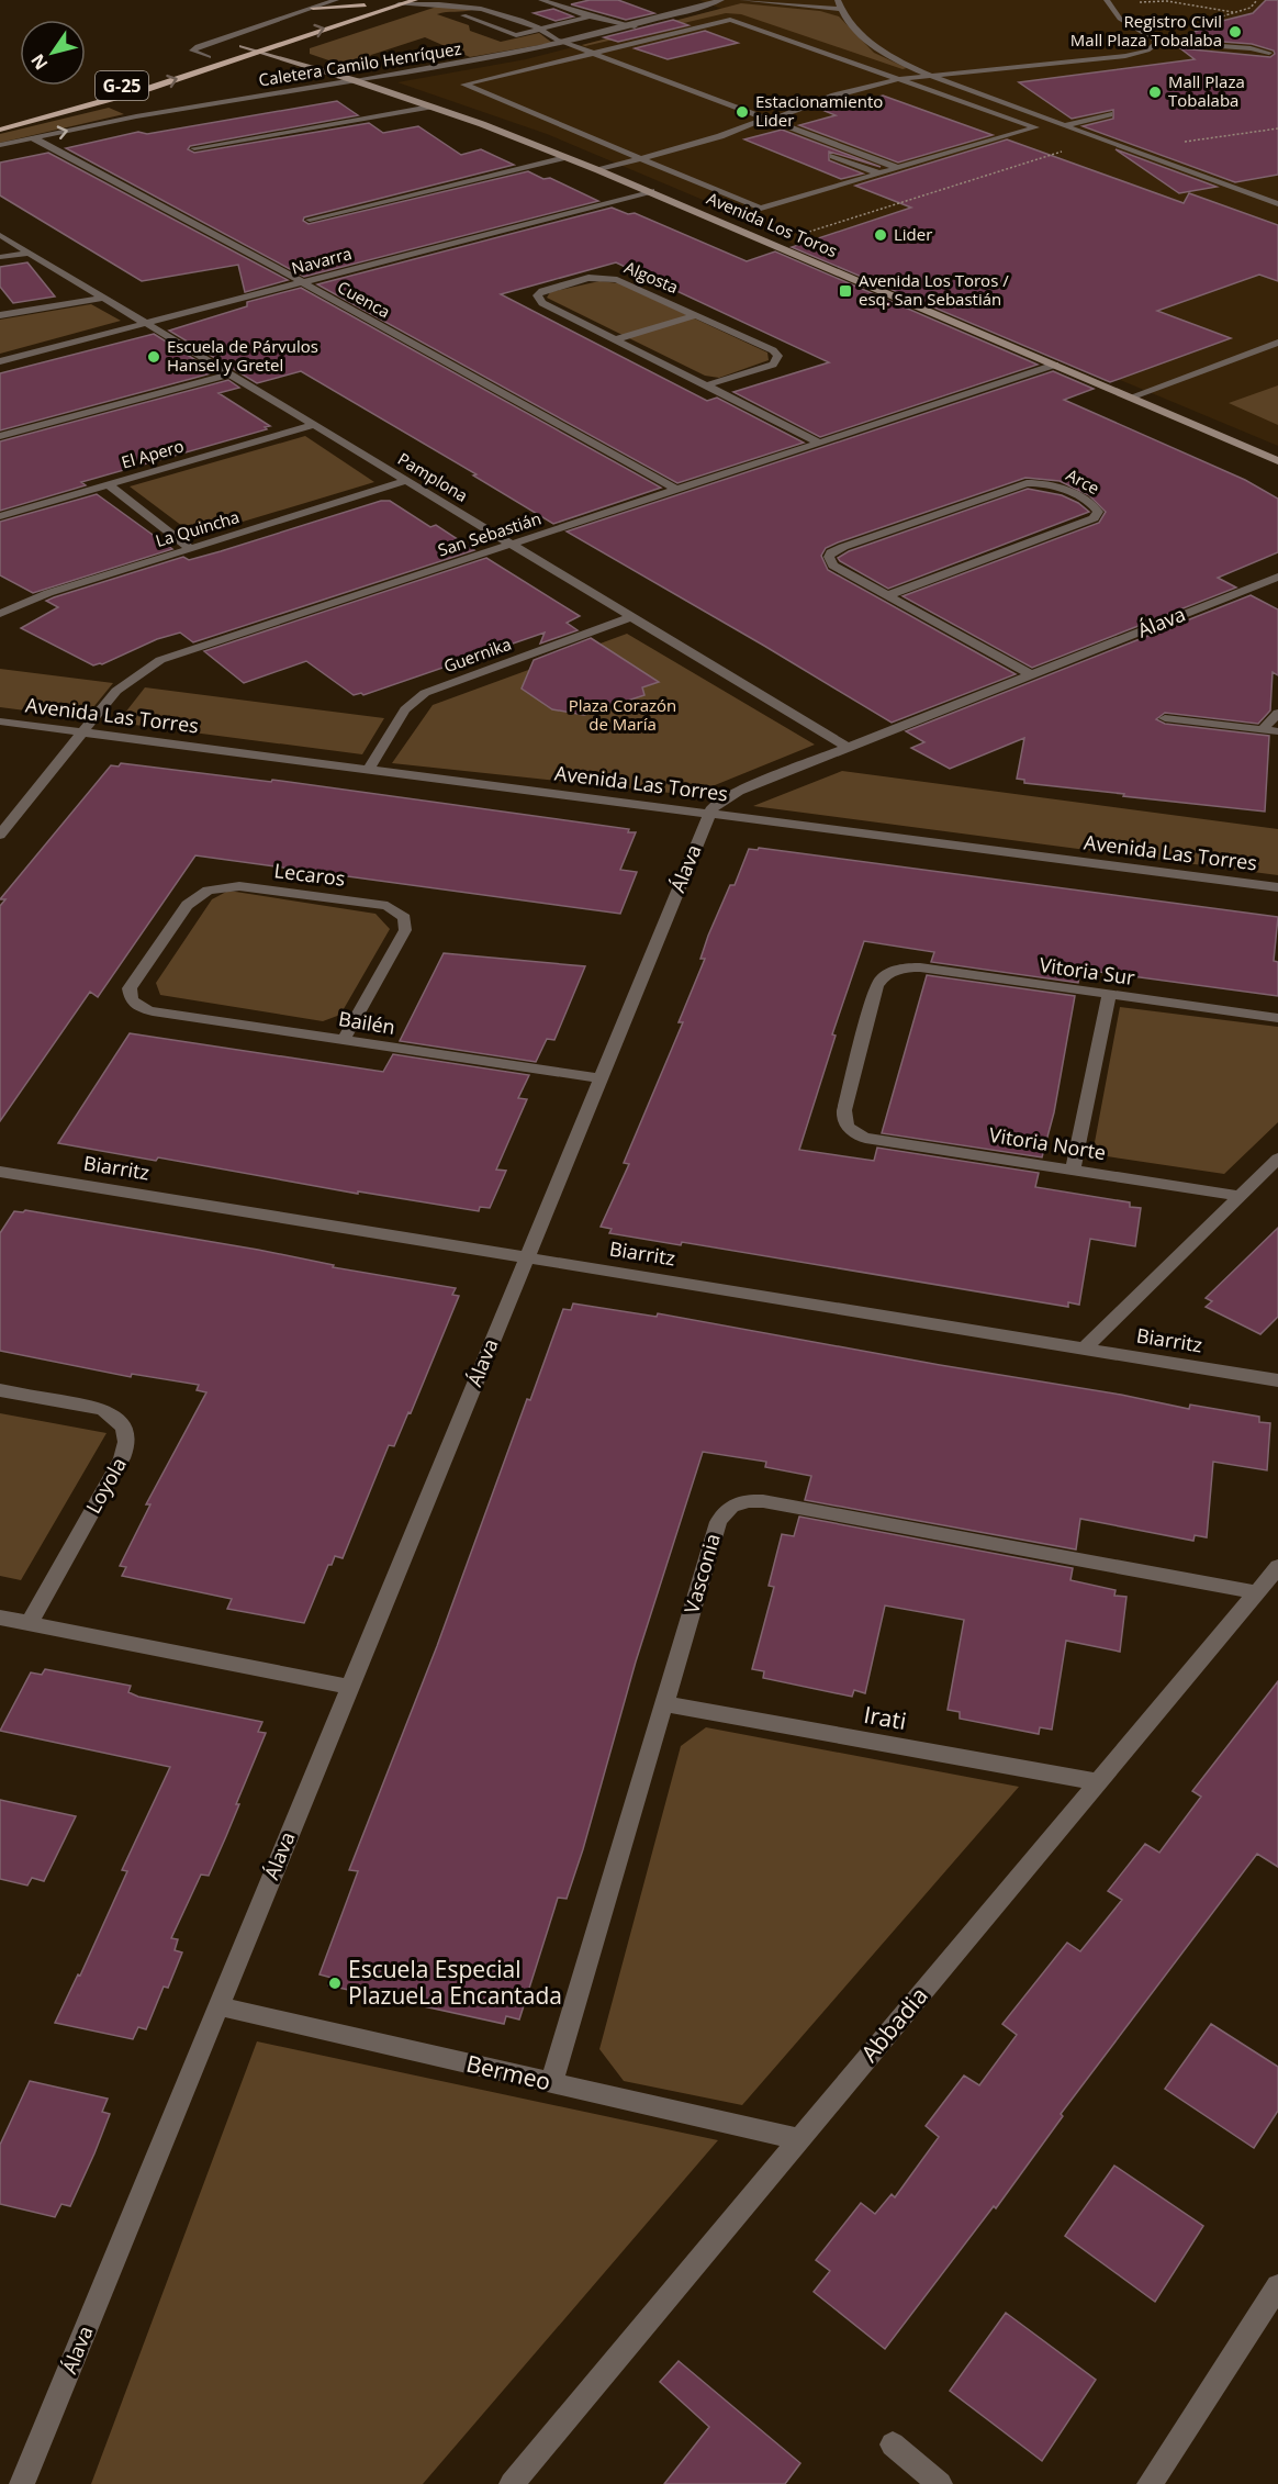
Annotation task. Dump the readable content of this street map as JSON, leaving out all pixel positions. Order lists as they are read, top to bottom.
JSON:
{
  "streets": {
    "main road": ["G-25", "Avenida Los Toros"],
    "street": [
      "Caletera Camilo Henríquez",
      "Navarra",
      "Algosta",
      "Cuenca",
      "El Apero",
      "Pamplona",
      "Arce",
      "La Quincha",
      "San Sebastián",
      "Álava",
      "Guernika",
      "Avenida Las Torres",
      "Lecaros",
      "Vitoria Sur",
      "Bailén",
      "Vitoria Norte",
      "Biarritz",
      "Loyola",
      "Vasconia",
      "Irati",
      "Abbadia",
      "Bermeo"
    ]
  },
  "crossings": [
    ["Caletera Camilo Henríquez", "Avenida Los Toros"],
    ["Caletera Camilo Henríquez", "Cuenca"],
    ["G-25", "Avenida Los Toros"],
    ["Avenida Los Toros", "Navarra"],
    ["Avenida Los Toros", "San Sebastián"],
    ["Navarra", "Cuenca"],
    ["Navarra", "Pamplona"],
    ["Algosta", "San Sebastián"],
    ["Cuenca", "San Sebastián"],
    ["El Apero", "Pamplona"],
    ["Pamplona", "La Quincha"],
    ["Pamplona", "San Sebastián"],
    ["Pamplona", "Álava"],
    ["Pamplona", "Guernika"],
    ["Arce", "Álava"],
    ["San Sebastián", "Avenida Las Torres"],
    ["Álava", "Avenida Las Torres"],
    ["Álava", "Bailén"],
    ["Álava", "Biarritz"],
    ["Álava", "Bermeo"],
    ["Guernika", "Avenida Las Torres"],
    ["Lecaros", "Bailén"],
    ["Vitoria Sur", "Vitoria Norte"],
    ["Vasconia", "Irati"],
    ["Vasconia", "Abbadia"],
    ["Vasconia", "Bermeo"],
    ["Irati", "Abbadia"],
    ["Abbadia", "Bermeo"]
  ],
  "parks": ["Plaza Corazón de María"],
  "places": {
    "other": [
      "Registro Civil Mall Plaza Tobalaba",
      "Mall Plaza Tobalaba",
      "Estacionamiento Lider",
      "Lider",
      "Escuela de Párvulos Hansel y Gretel",
      "Escuela Especial PlazueLa Encantada"
    ],
    "transit": ["Avenida Los Toros / esq. San Sebastián"]
  },
  "north": "bottom left"
}
